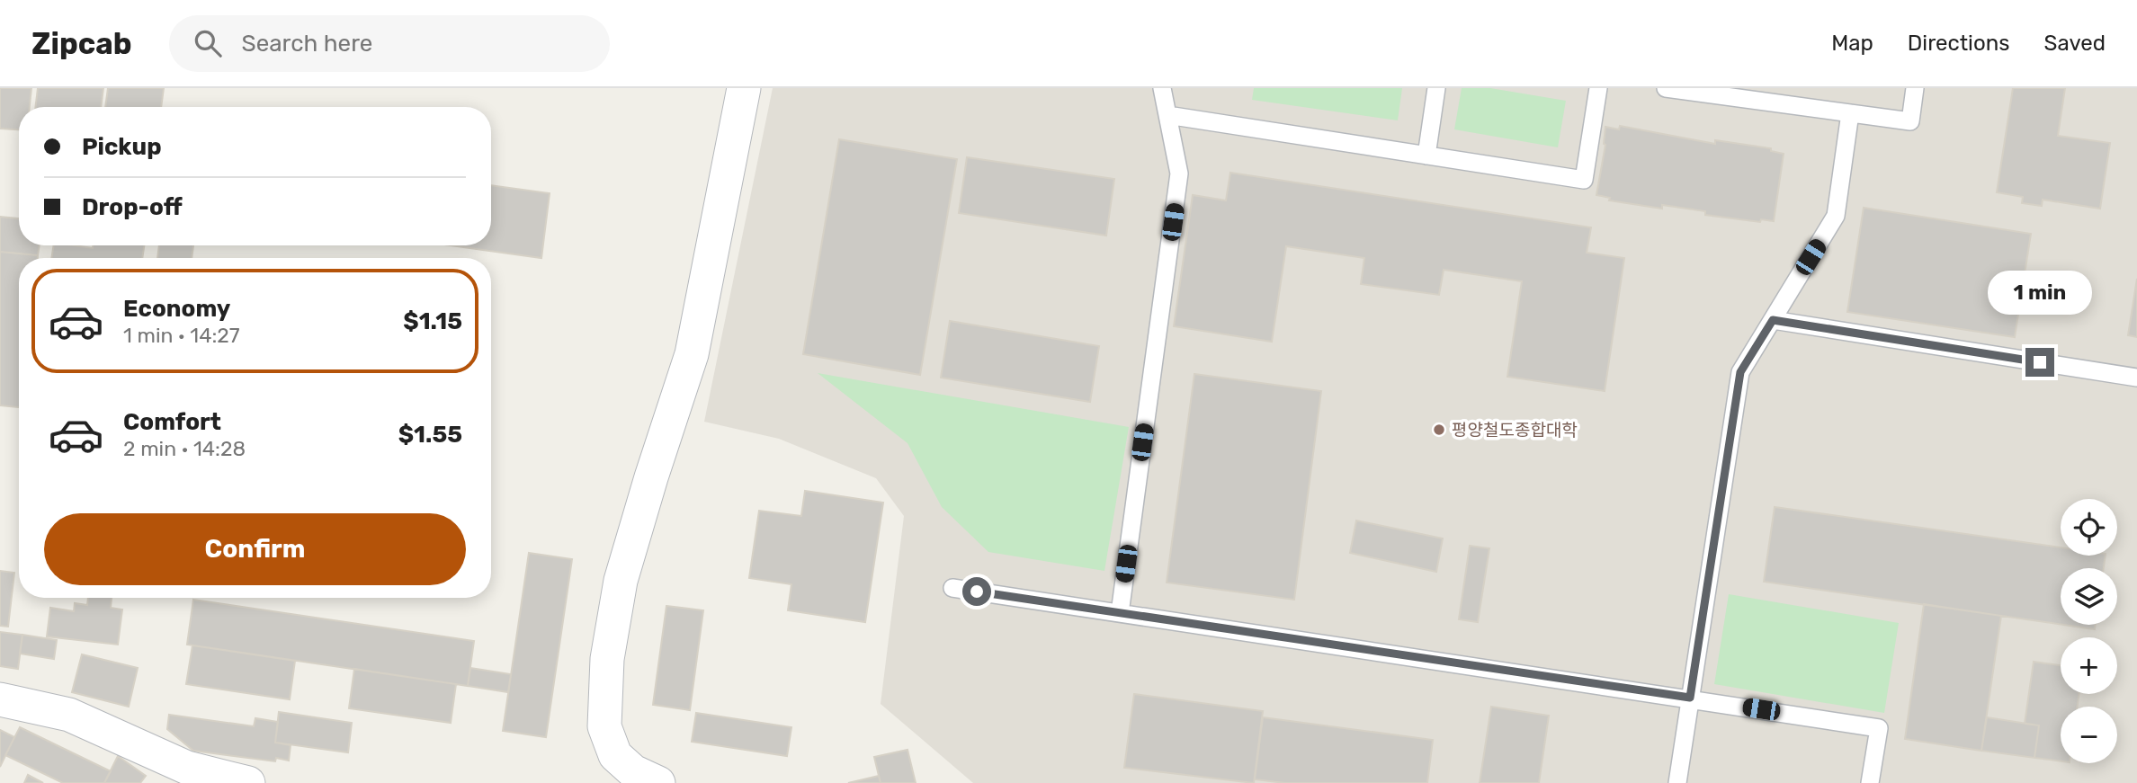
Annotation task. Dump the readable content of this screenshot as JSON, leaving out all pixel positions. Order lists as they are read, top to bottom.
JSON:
{
  "places": ["평양철도종합대학"],
  "page": {
    "header": "Zipcab",
    "search": "Search here",
    "nav": ["Map", "Directions", "Saved"],
    "banner": ["Pickup", "Drop-off"],
    "list": [
      {
        "name": "Economy",
        "note": "1 min · 14:27",
        "value": "$1.15"
      },
      {
        "name": "Comfort",
        "note": "2 min · 14:28",
        "value": "$1.55"
      }
    ],
    "bubble": "1 min",
    "map_buttons": ["+", "−"],
    "buttons": "Confirm"
  }
}
